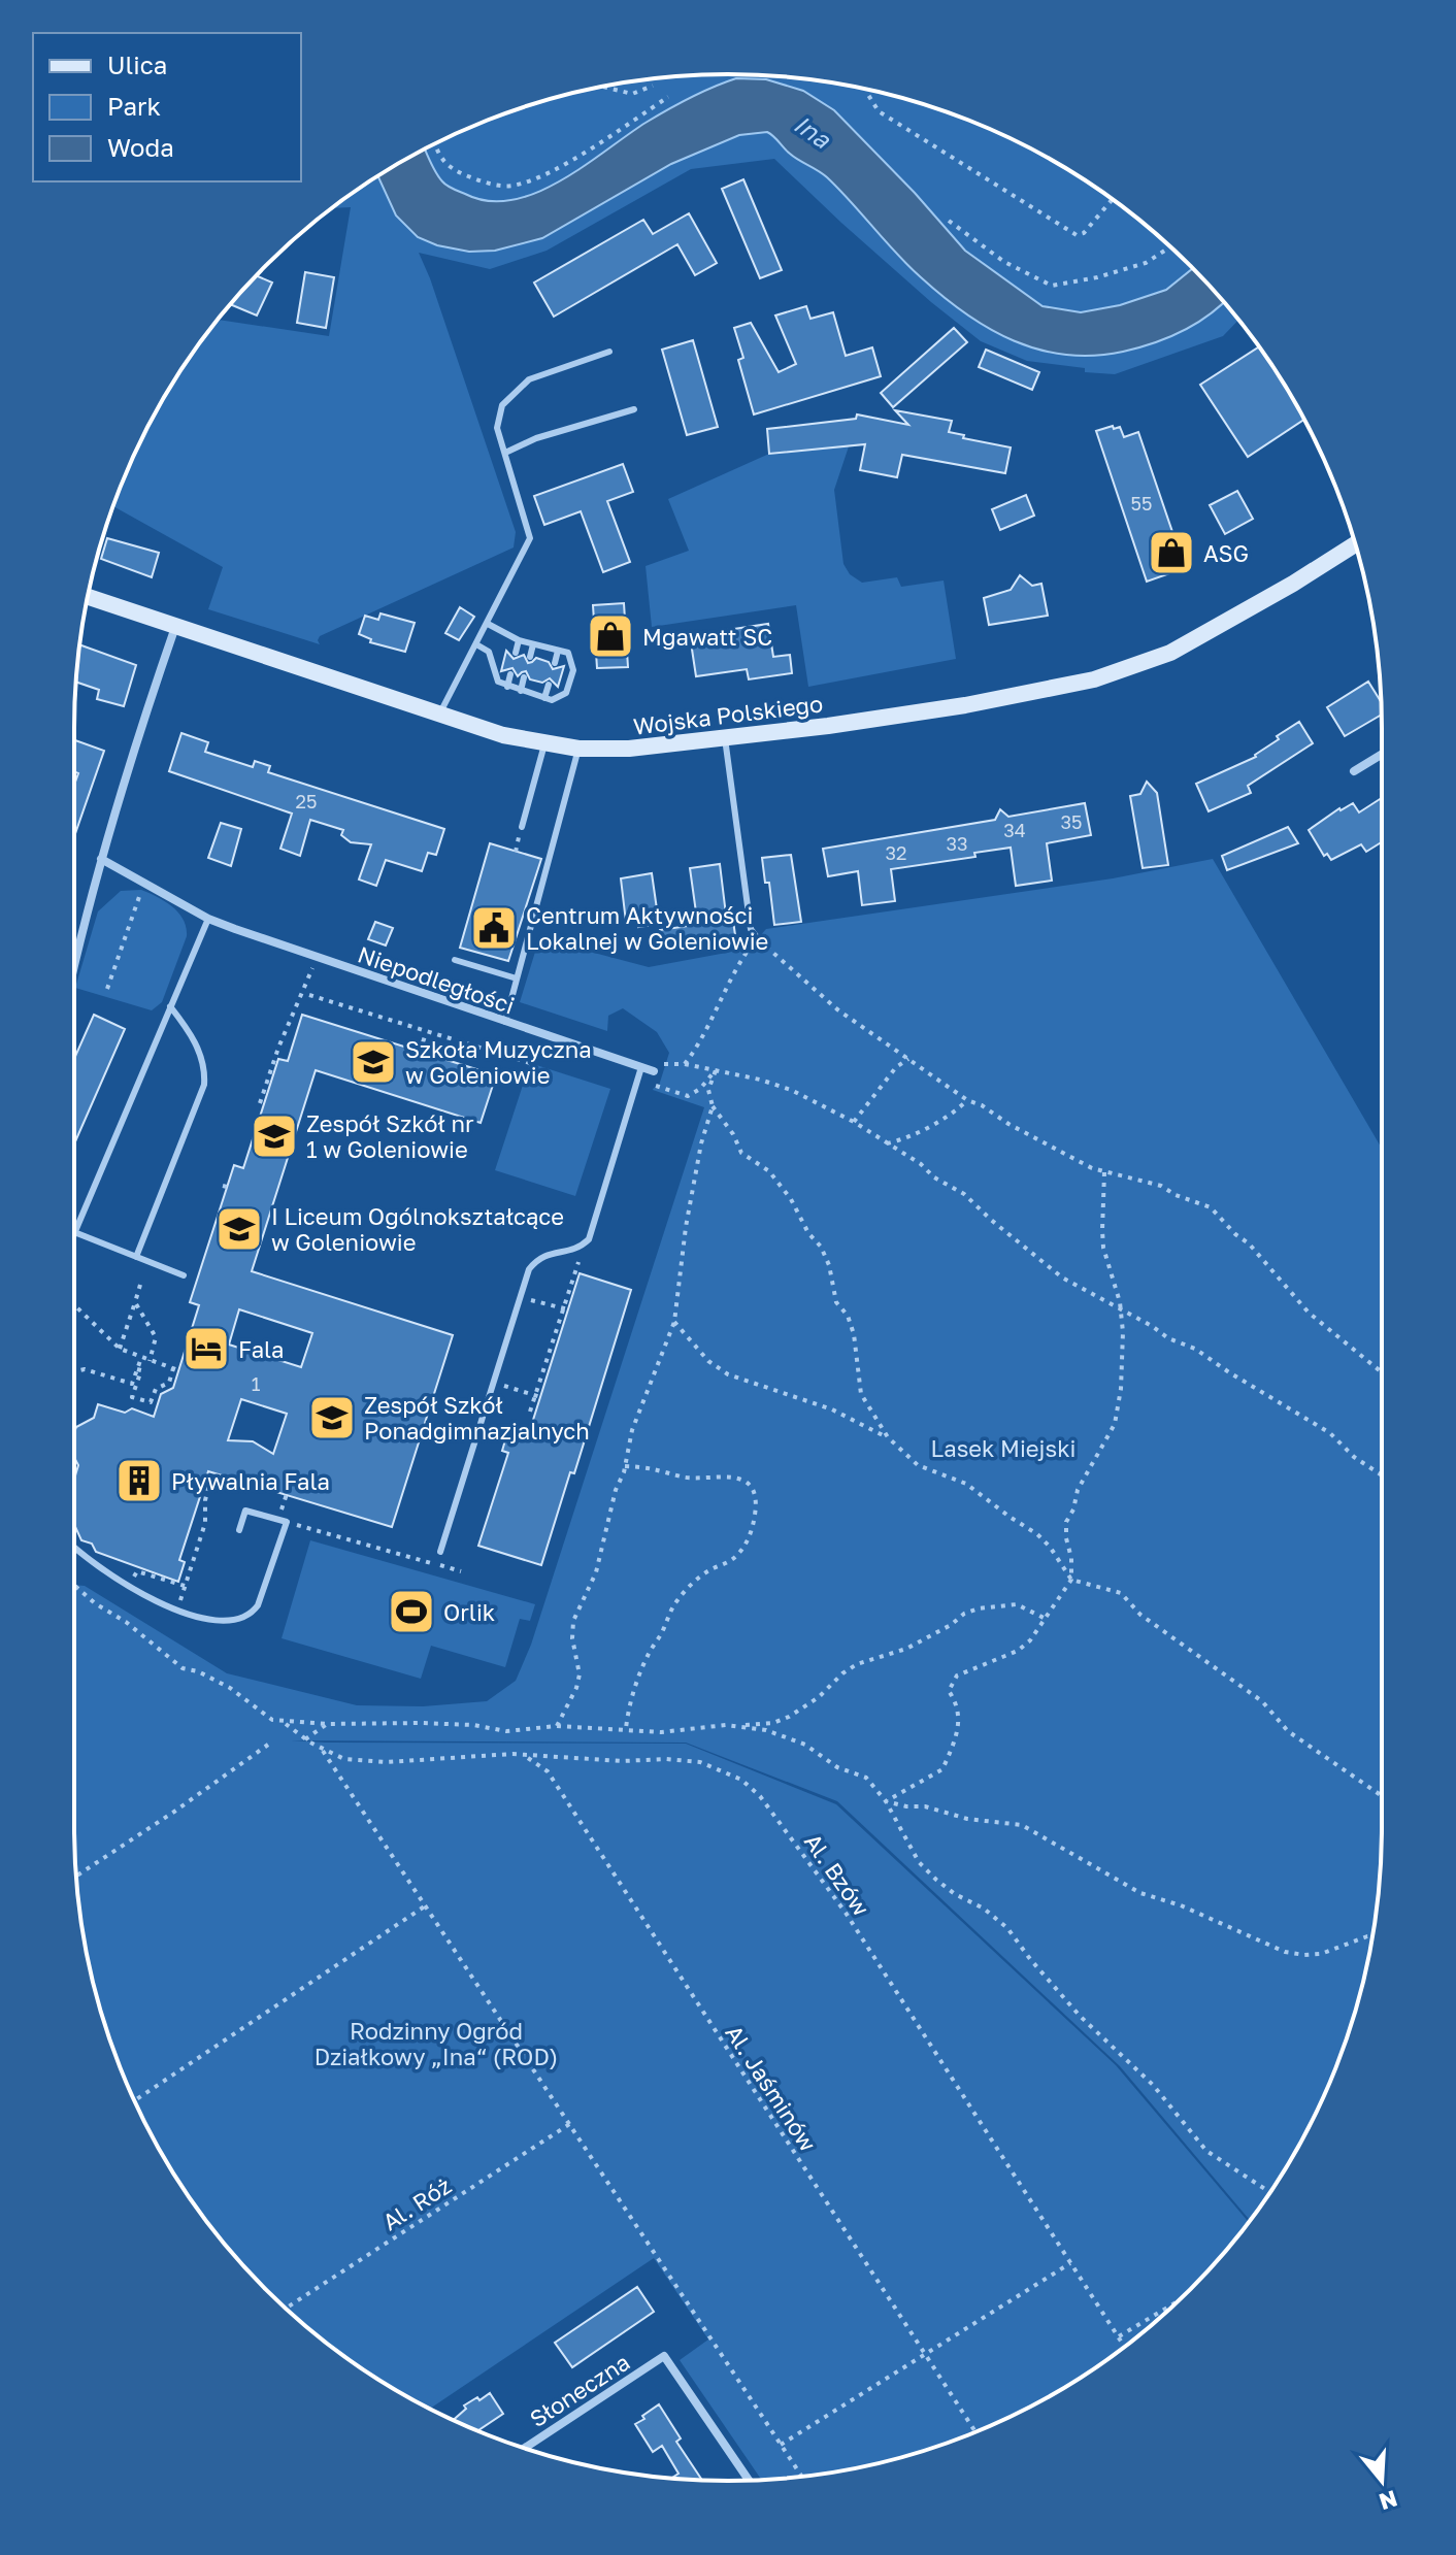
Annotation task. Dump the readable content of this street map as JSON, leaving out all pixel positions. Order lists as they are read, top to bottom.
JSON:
{
  "streets": {
    "street": ["Wojska Polskiego", "Niepodległości", "Słoneczna"],
    "path": ["Al. Bzów", "Al. Jaśminów", "Al. Róż"]
  },
  "crossings": [
    ["Al. Bzów", "Al. Jaśminów"]
  ],
  "water": ["Ina"],
  "parks": ["Lasek Miejski", "Rodzinny Ogród Działkowy „Ina“ (ROD)"],
  "places": {
    "shop": ["ASG", "Mgawatt SC"],
    "public building": ["Centrum Aktywności Lokalnej w Goleniowie"],
    "school or university": [
      "Szkoła Muzyczna w Goleniowie",
      "Zespół Szkół nr 1 w Goleniowie",
      "I Liceum Ogólnokształcące w Goleniowie",
      "Zespół Szkół Ponadgimnazjalnych"
    ],
    "hotel": ["Fala"],
    "building": ["Pływalnia Fala"],
    "sports": ["Orlik"]
  },
  "house_numbers": [
    "55",
    "25",
    "35",
    "34",
    "33",
    "32",
    "1"
  ],
  "legend": ["Ulica", "Park", "Woda"],
  "north": "bottom"
}
